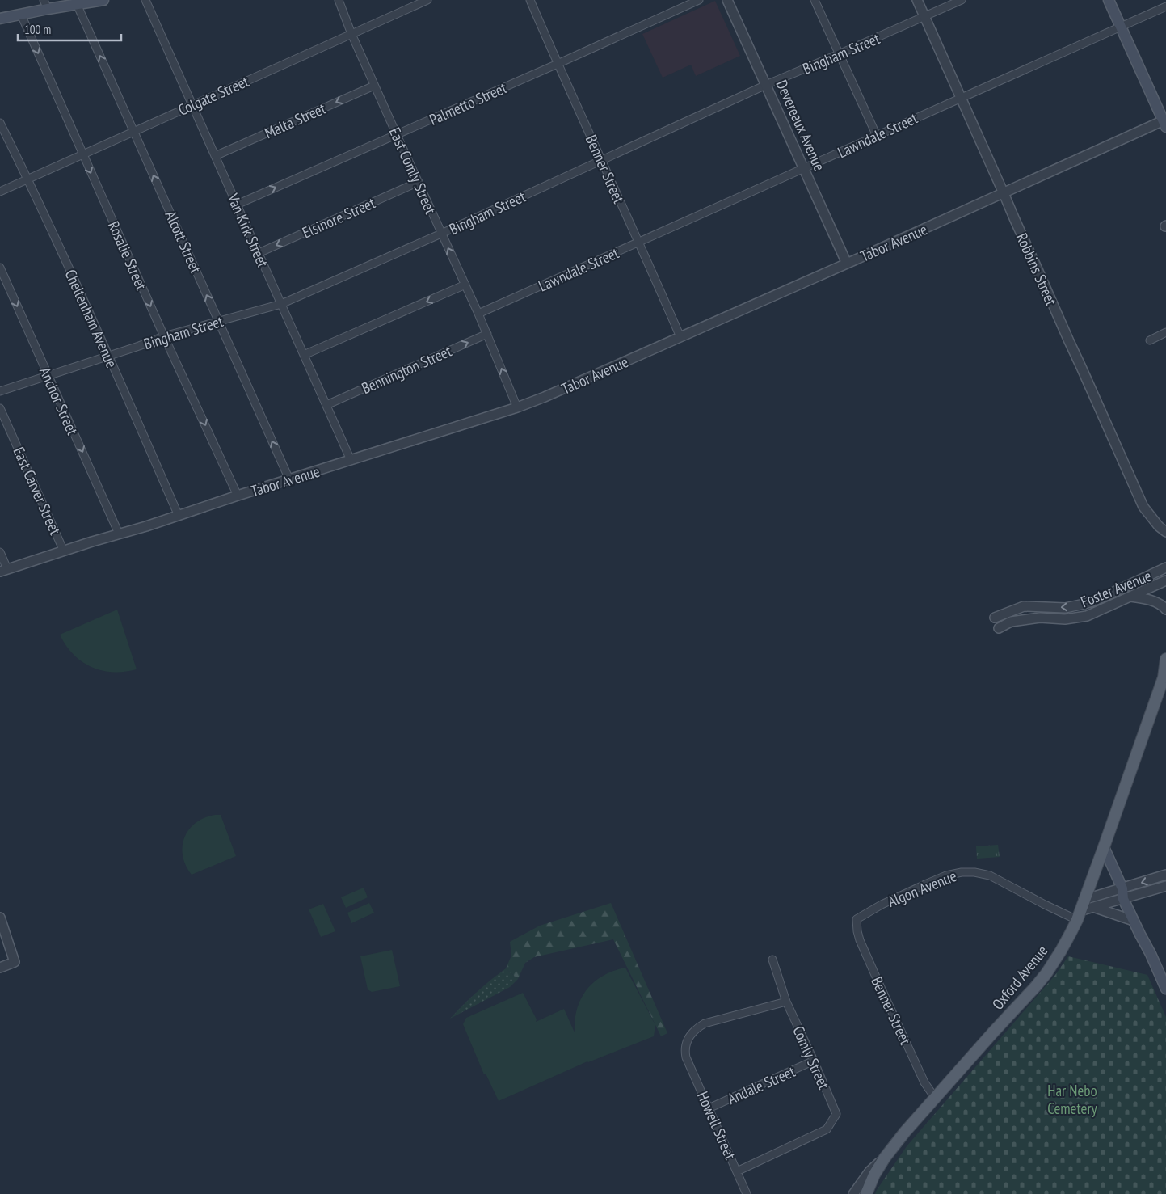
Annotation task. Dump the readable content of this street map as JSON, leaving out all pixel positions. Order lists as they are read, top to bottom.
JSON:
{
  "streets": {
    "main road": ["Oxford Avenue"],
    "street": [
      "Bingham Street",
      "Colgate Street",
      "Palmetto Street",
      "Malta Street",
      "Devereaux Avenue",
      "Lawndale Street",
      "Benner Street",
      "East Comly Street",
      "Elsinore Street",
      "Van Kirk Street",
      "Alcott Street",
      "Tabor Avenue",
      "Rosalie Street",
      "Robbins Street",
      "Cheltenham Avenue",
      "Bennington Street",
      "Anchor Street",
      "East Carver Street",
      "Foster Avenue",
      "Algon Avenue",
      "Comly Street",
      "Andale Street",
      "Howell Street"
    ]
  },
  "crossings": [
    ["Bingham Street", "Devereaux Avenue"],
    ["Bingham Street", "Benner Street"],
    ["Bingham Street", "East Comly Street"],
    ["Bingham Street", "Van Kirk Street"],
    ["Bingham Street", "Alcott Street"],
    ["Bingham Street", "Rosalie Street"],
    ["Bingham Street", "Robbins Street"],
    ["Bingham Street", "Cheltenham Avenue"],
    ["Bingham Street", "Anchor Street"],
    ["Colgate Street", "East Comly Street"],
    ["Colgate Street", "Van Kirk Street"],
    ["Colgate Street", "Alcott Street"],
    ["Colgate Street", "Rosalie Street"],
    ["Colgate Street", "Cheltenham Avenue"],
    ["Palmetto Street", "Benner Street"],
    ["Palmetto Street", "East Comly Street"],
    ["Palmetto Street", "Van Kirk Street"],
    ["Malta Street", "East Comly Street"],
    ["Malta Street", "Van Kirk Street"],
    ["Devereaux Avenue", "Lawndale Street"],
    ["Devereaux Avenue", "Tabor Avenue"],
    ["Lawndale Street", "Benner Street"],
    ["Lawndale Street", "East Comly Street"],
    ["Lawndale Street", "Robbins Street"],
    ["Benner Street", "Tabor Avenue"],
    ["Benner Street", "Algon Avenue"],
    ["Benner Street", "Oxford Avenue"],
    ["East Comly Street", "Elsinore Street"],
    ["East Comly Street", "Tabor Avenue"],
    ["East Comly Street", "Bennington Street"],
    ["Elsinore Street", "Van Kirk Street"],
    ["Van Kirk Street", "Tabor Avenue"],
    ["Van Kirk Street", "Bennington Street"],
    ["Alcott Street", "Tabor Avenue"],
    ["Tabor Avenue", "Rosalie Street"],
    ["Tabor Avenue", "Robbins Street"],
    ["Tabor Avenue", "Cheltenham Avenue"],
    ["Tabor Avenue", "Anchor Street"],
    ["Tabor Avenue", "East Carver Street"],
    ["Algon Avenue", "Oxford Avenue"],
    ["Comly Street", "Andale Street"],
    ["Comly Street", "Howell Street"],
    ["Andale Street", "Howell Street"]
  ],
  "one_way": [
    "Malta Street",
    "Elsinore Street",
    "Alcott Street",
    "Rosalie Street",
    "Anchor Street"
  ],
  "parks": ["Har Nebo Cemetery"],
  "scale_bar": "100 m"
}
